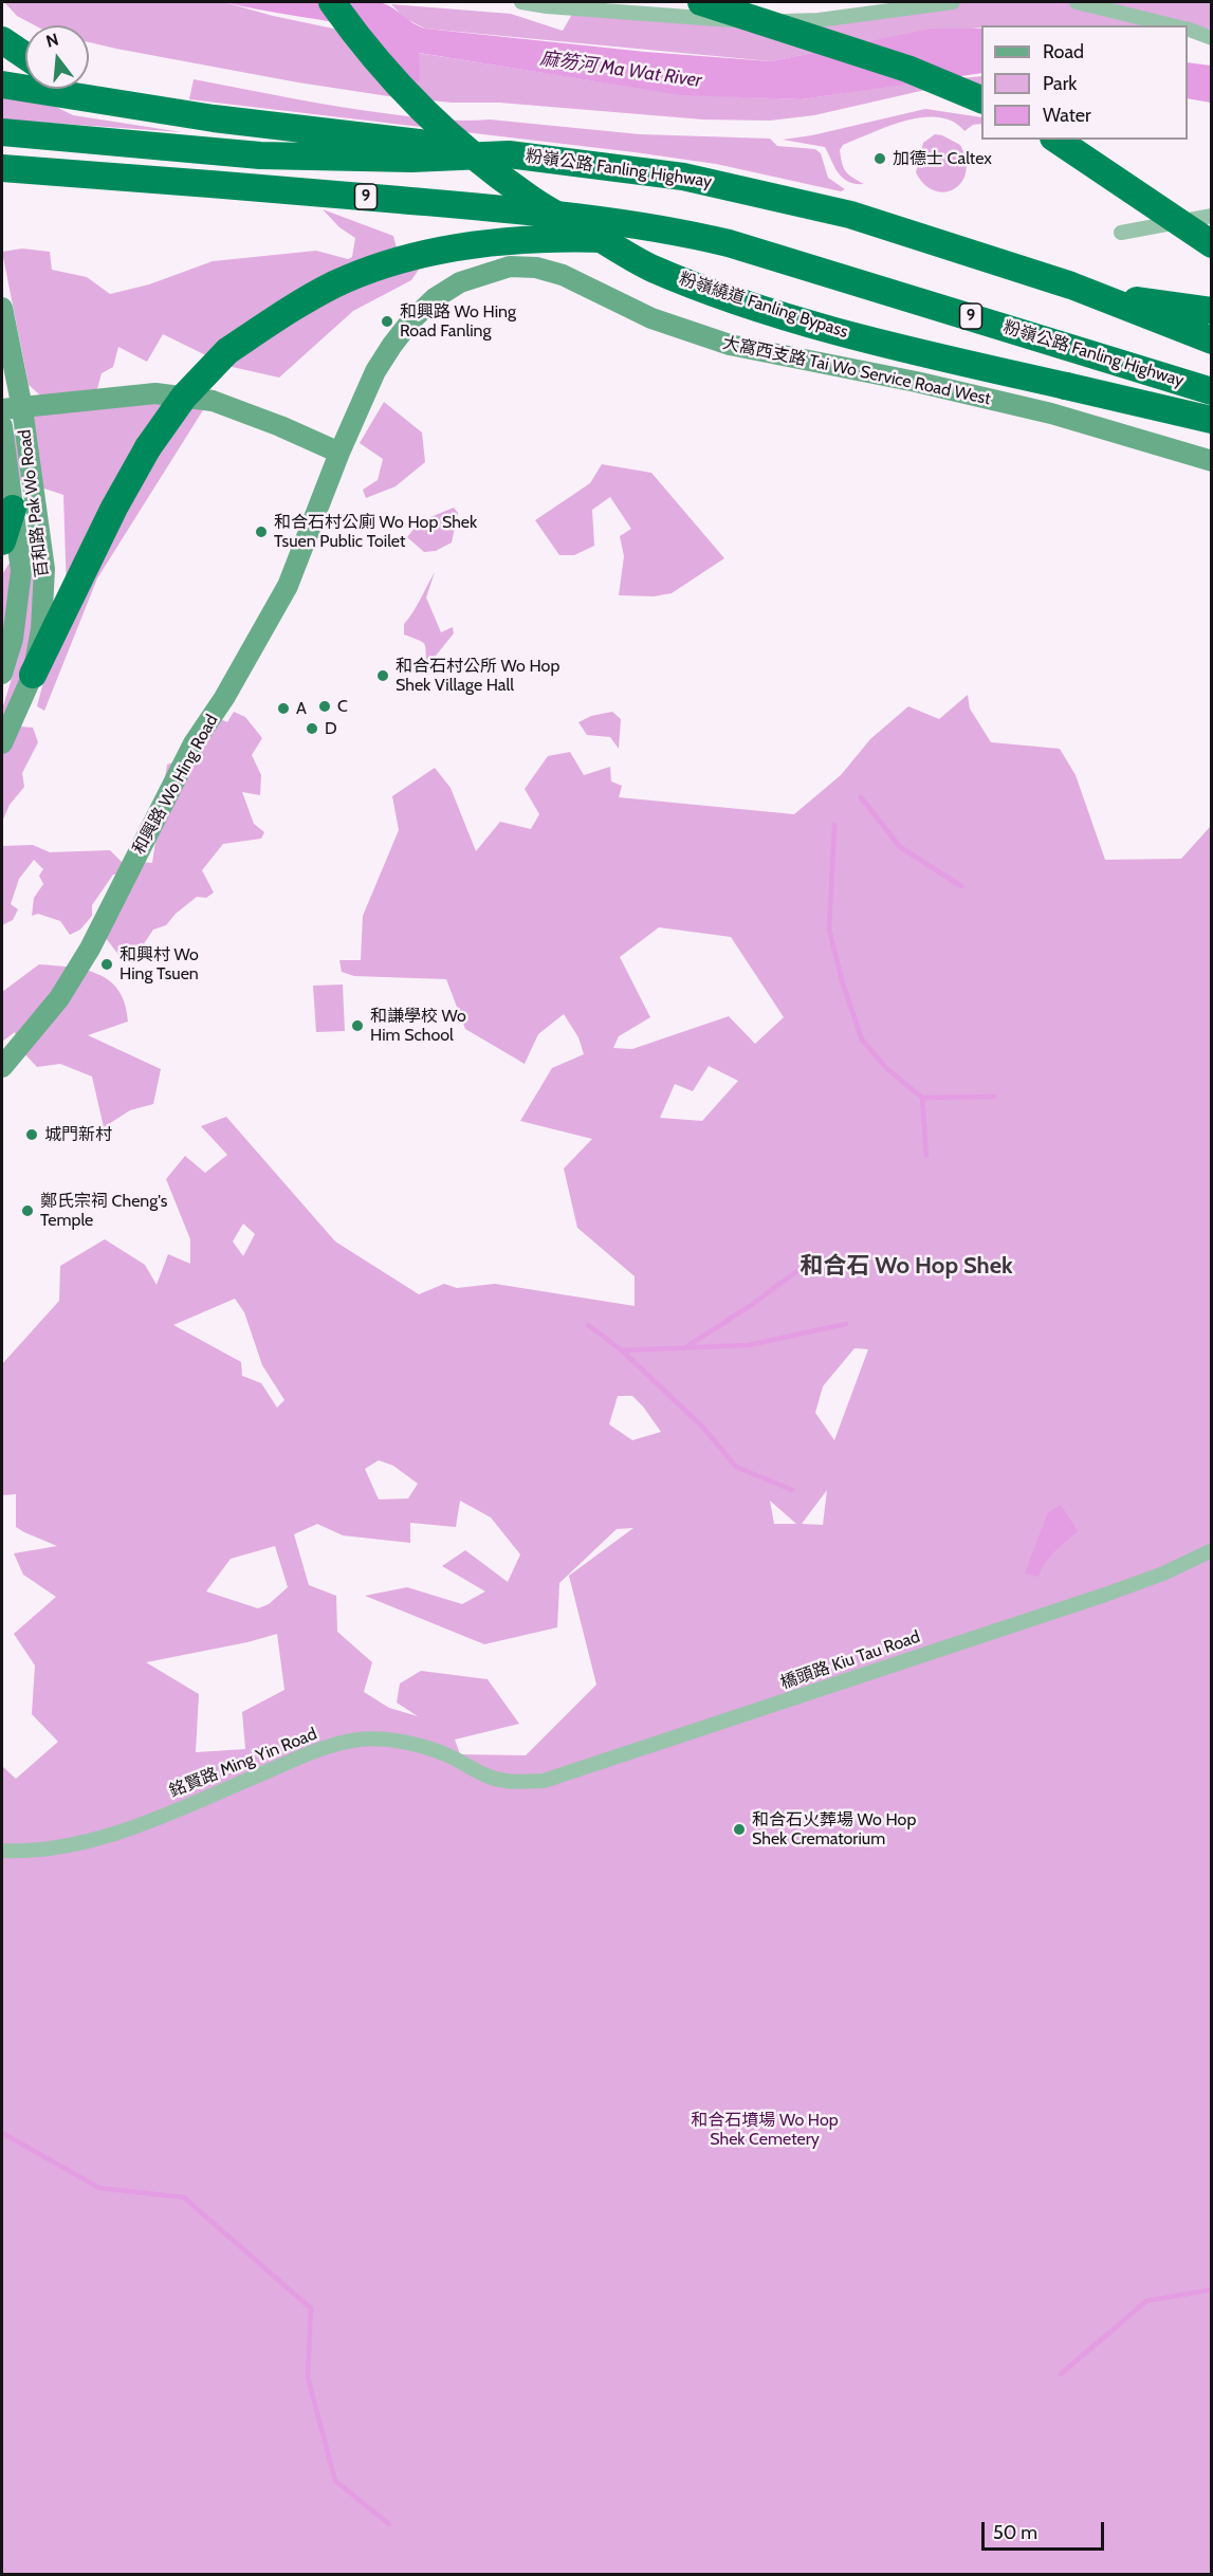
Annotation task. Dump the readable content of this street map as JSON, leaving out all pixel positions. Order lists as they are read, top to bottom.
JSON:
{
  "streets": {
    "highway": ["粉嶺公路 Fanling Highway", "9", "粉嶺繞道 Fanling Bypass"],
    "main road": ["大窩西支路 Tai Wo Service Road West", "百和路 Pak Wo Road", "和興路 Wo Hing Road"],
    "street": ["橋頭路 Kiu Tau Road", "銘賢路 Ming Yin Road"]
  },
  "crossings": [
    ["粉嶺公路 Fanling Highway", "粉嶺繞道 Fanling Bypass"],
    ["大窩西支路 Tai Wo Service Road West", "和興路 Wo Hing Road"],
    ["橋頭路 Kiu Tau Road", "銘賢路 Ming Yin Road"]
  ],
  "districts": ["和合石 Wo Hop Shek"],
  "water": ["麻笏河 Ma Wat River"],
  "parks": ["和合石墳場 Wo Hop Shek Cemetery"],
  "places": [
    "加德士 Caltex",
    "和興路 Wo Hing Road Fanling",
    "和合石村公廁 Wo Hop Shek Tsuen Public Toilet",
    "和合石村公所 Wo Hop Shek Village Hall",
    "C",
    "A",
    "D",
    "和興村 Wo Hing Tsuen",
    "和謙學校 Wo Him School",
    "城門新村",
    "鄭氏宗祠 Cheng's Temple",
    "和合石火葬場 Wo Hop Shek Crematorium"
  ],
  "legend": ["Road", "Park", "Water"],
  "scale_bar": "50 m",
  "north": "top"
}
